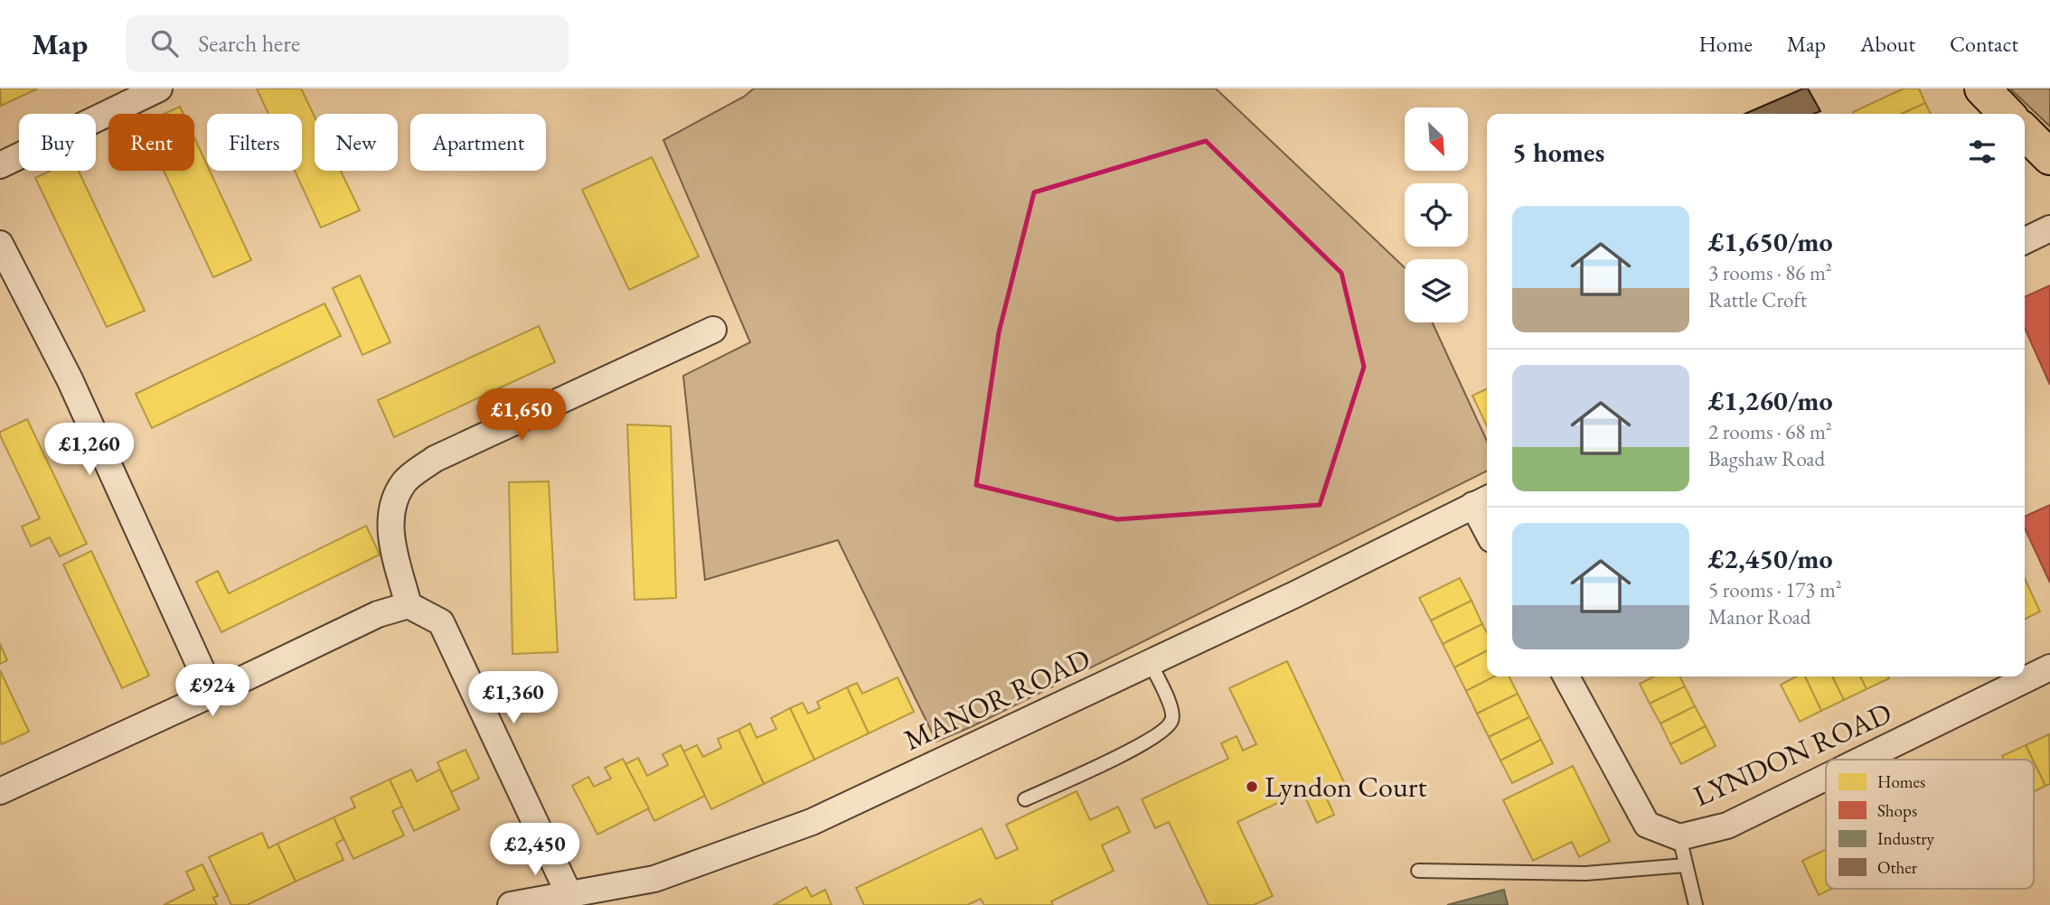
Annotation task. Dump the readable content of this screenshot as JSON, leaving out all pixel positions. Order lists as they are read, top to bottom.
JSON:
{
  "streets": {
    "street": ["MANOR ROAD", "LYNDON ROAD"]
  },
  "places": ["Lyndon Court"],
  "legend": [
    "Homes",
    "Shops",
    "Industry",
    "Other"
  ],
  "north": "bottom right",
  "page": {
    "header": "Map",
    "search": "Search here",
    "nav": [
      "Home",
      "Map",
      "About",
      "Contact"
    ],
    "chip": [
      "Buy",
      "Rent",
      "Filters",
      "New",
      "Apartment"
    ],
    "heading": "5 homes",
    "list": [
      {
        "name": "£1,650/mo",
        "note": "3 rooms · 86 m² · Rattle Croft"
      },
      {
        "name": "£1,260/mo",
        "note": "2 rooms · 68 m² · Bagshaw Road"
      },
      {
        "name": "£2,450/mo",
        "note": "5 rooms · 173 m² · Manor Road"
      }
    ],
    "price": [
      "£1,650",
      "£1,260",
      "£924",
      "£1,360",
      "£2,450"
    ]
  }
}
